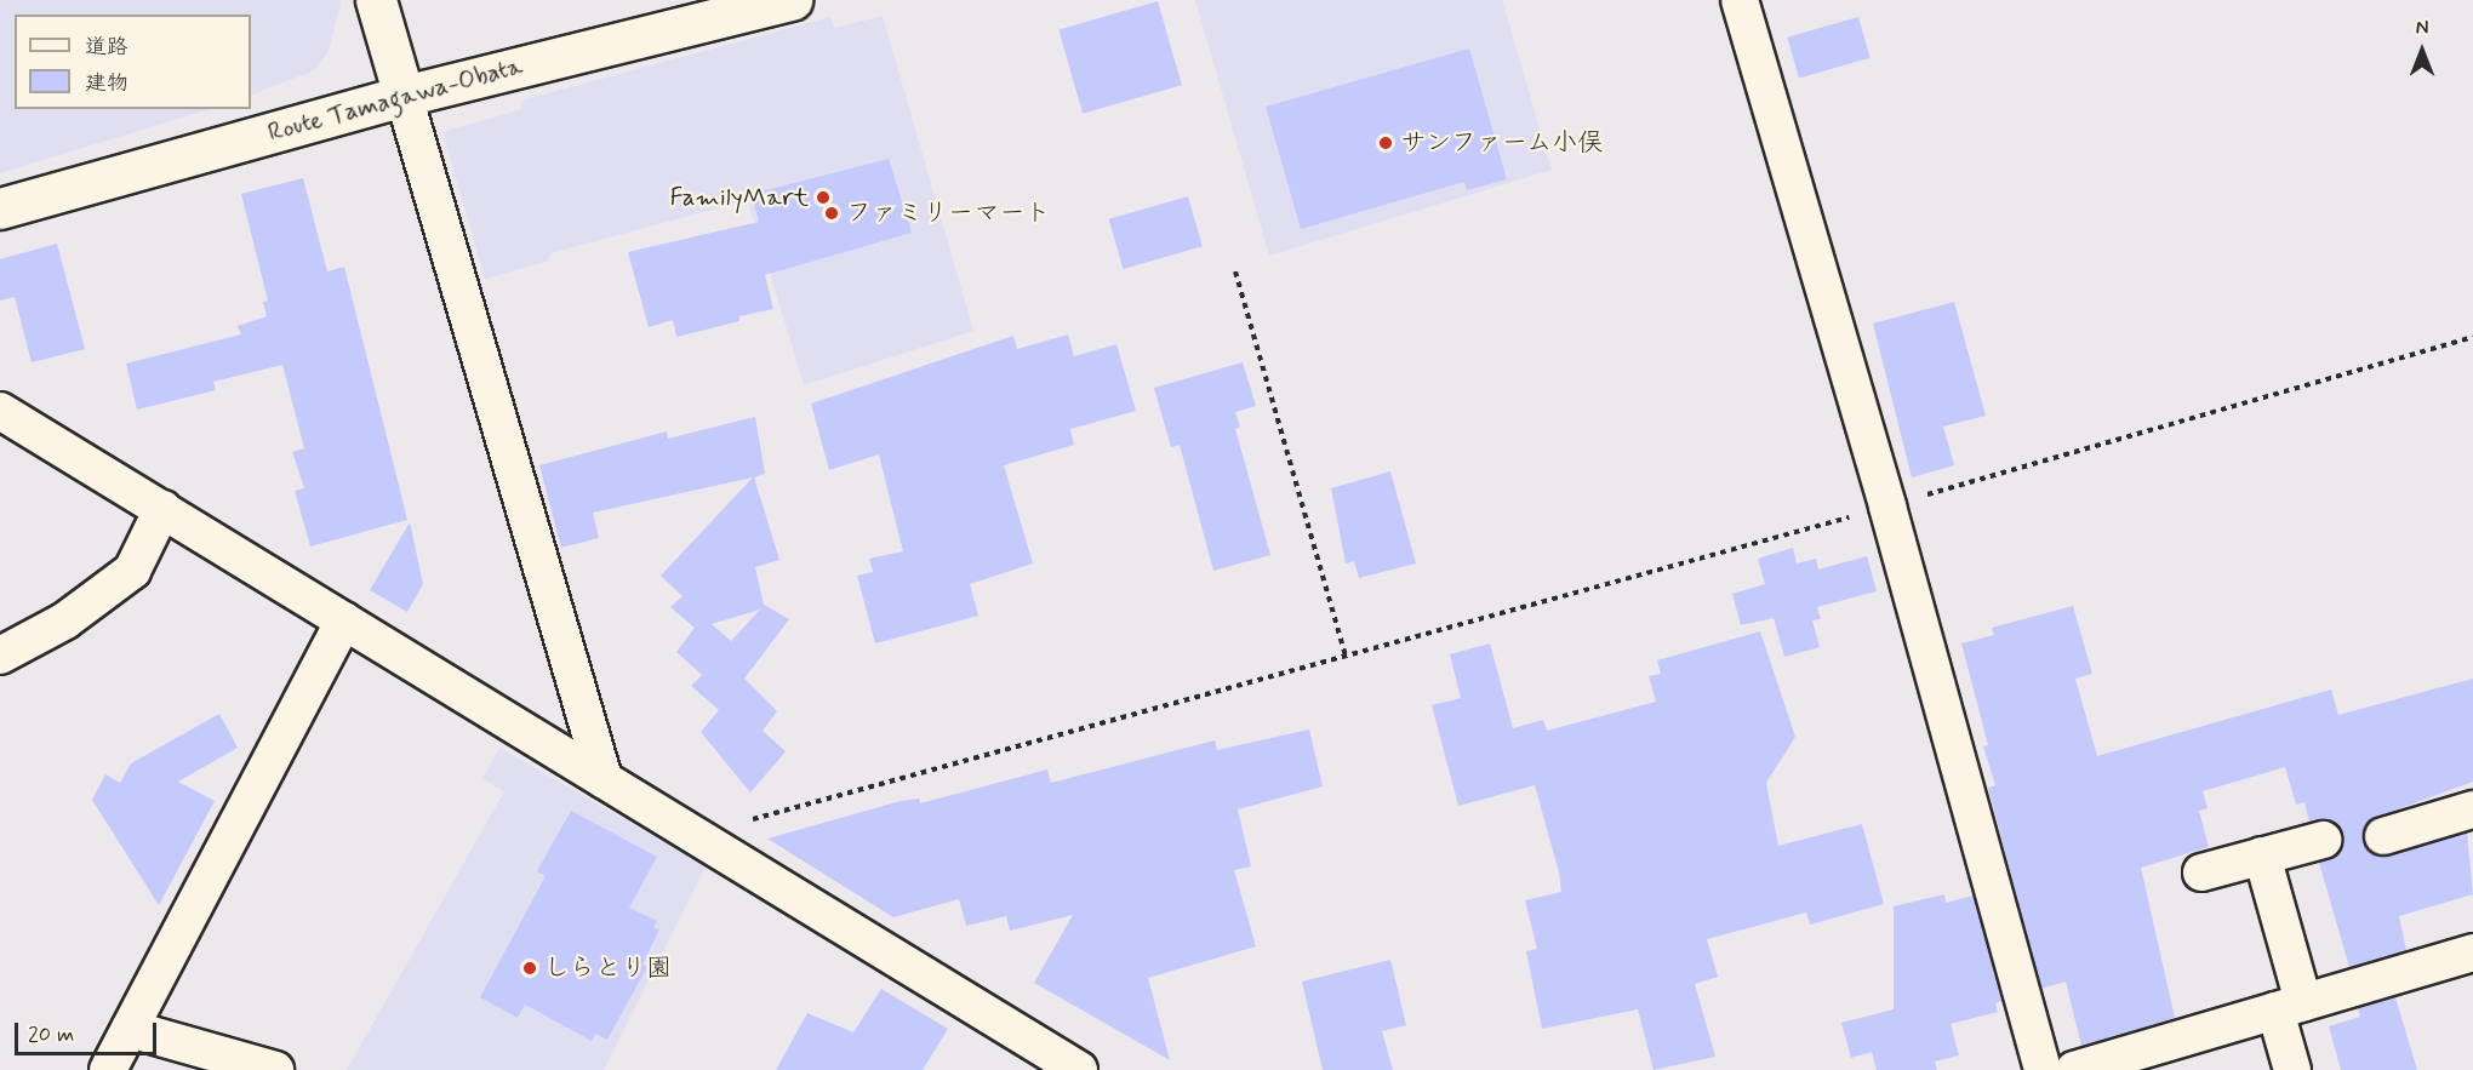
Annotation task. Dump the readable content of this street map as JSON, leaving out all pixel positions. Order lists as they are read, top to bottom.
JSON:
{
  "streets": {
    "main road": ["Route Tamagawa-Obata"]
  },
  "places": [
    "サンファーム小俣",
    "FamilyMart",
    "ファミリーマート",
    "しらとり園"
  ],
  "legend": ["道路", "建物"],
  "scale_bar": "20 m",
  "north": "top"
}
